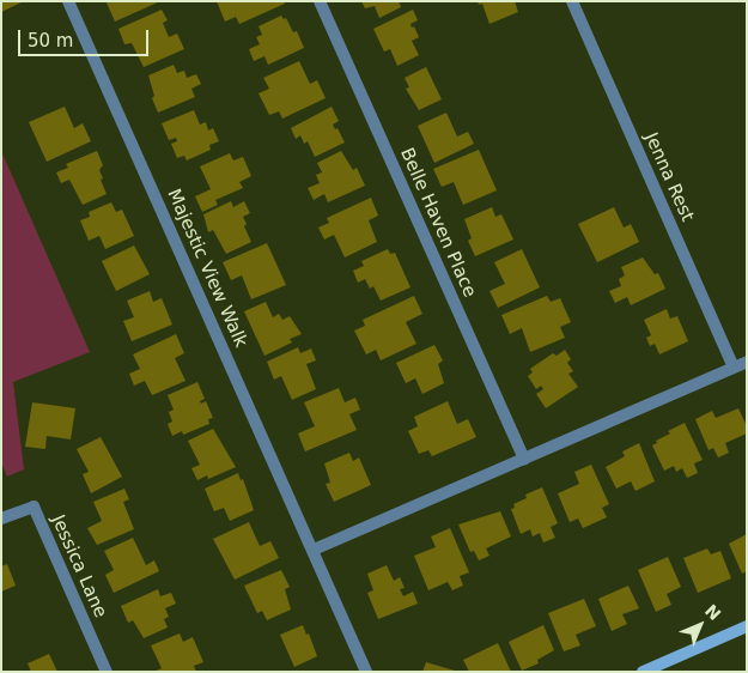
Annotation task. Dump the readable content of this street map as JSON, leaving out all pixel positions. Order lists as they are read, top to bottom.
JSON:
{
  "streets": {
    "street": [
      "Jenna Rest",
      "Belle Haven Place",
      "Majestic View Walk",
      "Jessica Lane"
    ]
  },
  "scale_bar": "50 m",
  "north": "top right"
}
